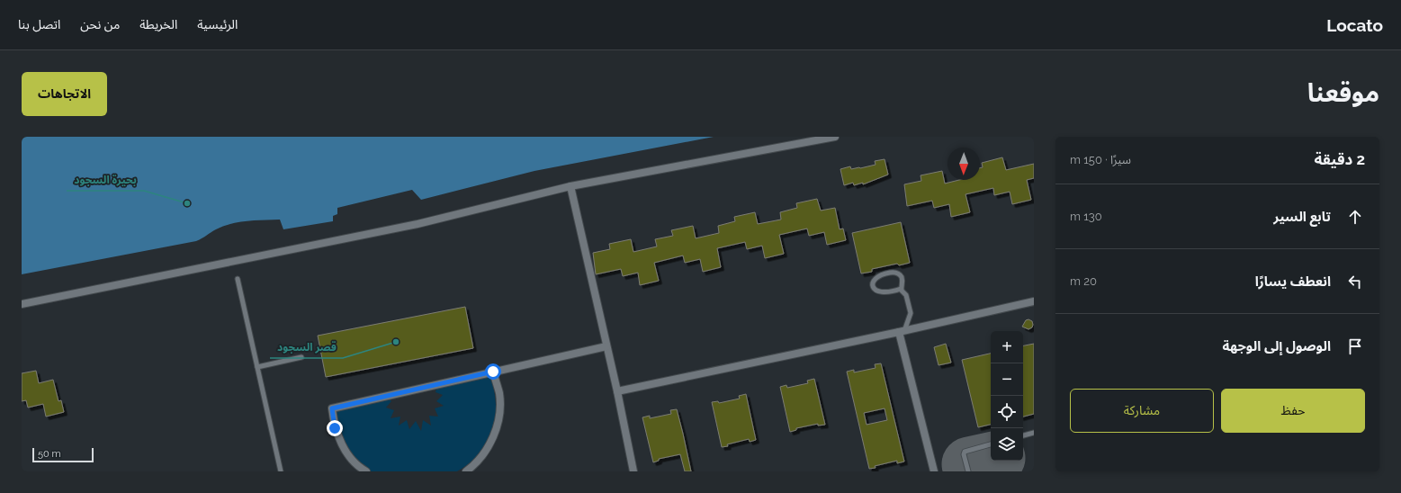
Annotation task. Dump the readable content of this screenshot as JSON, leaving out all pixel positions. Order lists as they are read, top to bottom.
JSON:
{
  "places": ["بحيرة السجود", "قصر السجود"],
  "scale_bar": "50 m",
  "north": "bottom",
  "page": {
    "header": "Locato",
    "nav": [
      "الرئيسية",
      "الخريطة",
      "من نحن",
      "اتصل بنا"
    ],
    "title": "موقعنا",
    "buttons": [
      "الاتجاهات",
      ["حفظ", "مشاركة"]
    ],
    "heading": ["2 دقيقة", "سيرًا · 150 m"],
    "list": [
      ["تابع السير", "130 m"],
      ["انعطف يسارًا", "20 m"],
      "الوصول إلى الوجهة"
    ],
    "map_buttons": ["+", "−"],
    "scale": "50 m"
  }
}
